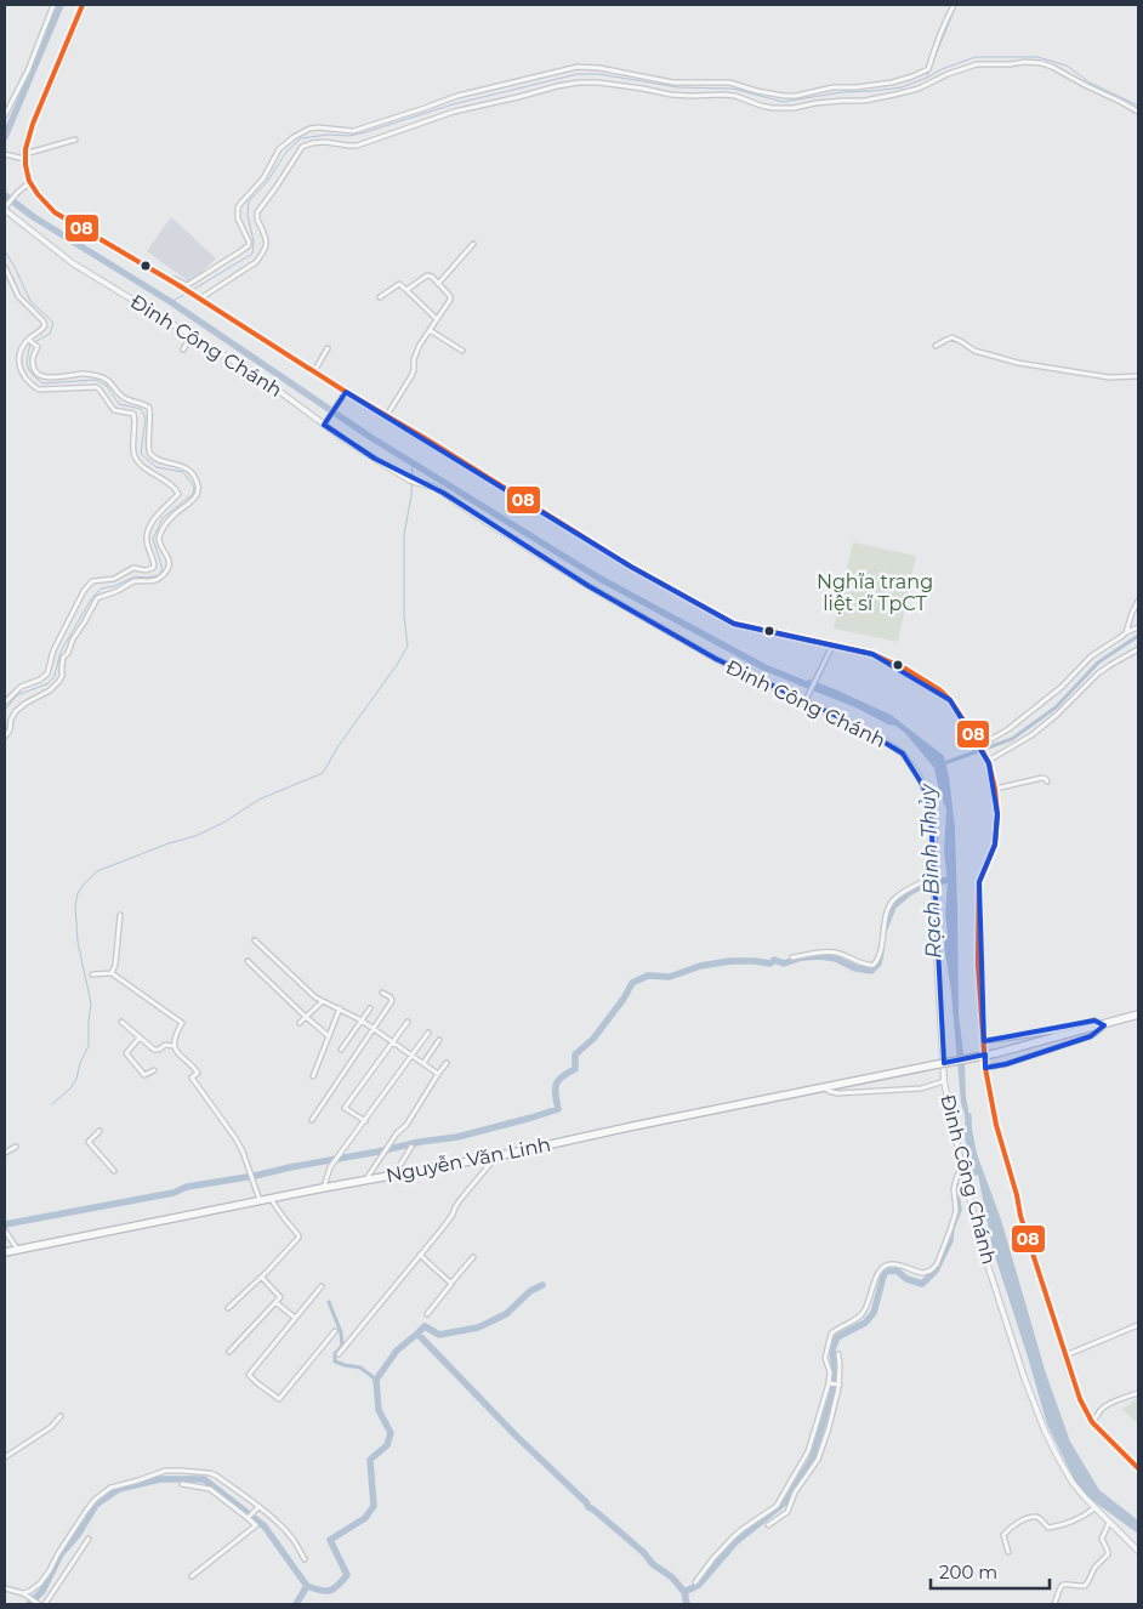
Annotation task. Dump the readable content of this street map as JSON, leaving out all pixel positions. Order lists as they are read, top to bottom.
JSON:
{
  "streets": {
    "highway": ["Nguyễn Văn Linh"],
    "street": ["Đinh Công Chánh"]
  },
  "water": ["Rạch Bình Thủy"],
  "parks": ["Nghĩa trang liệt sĩ TpCT"],
  "lines": ["transit line 08"],
  "scale_bar": "200 m"
}
